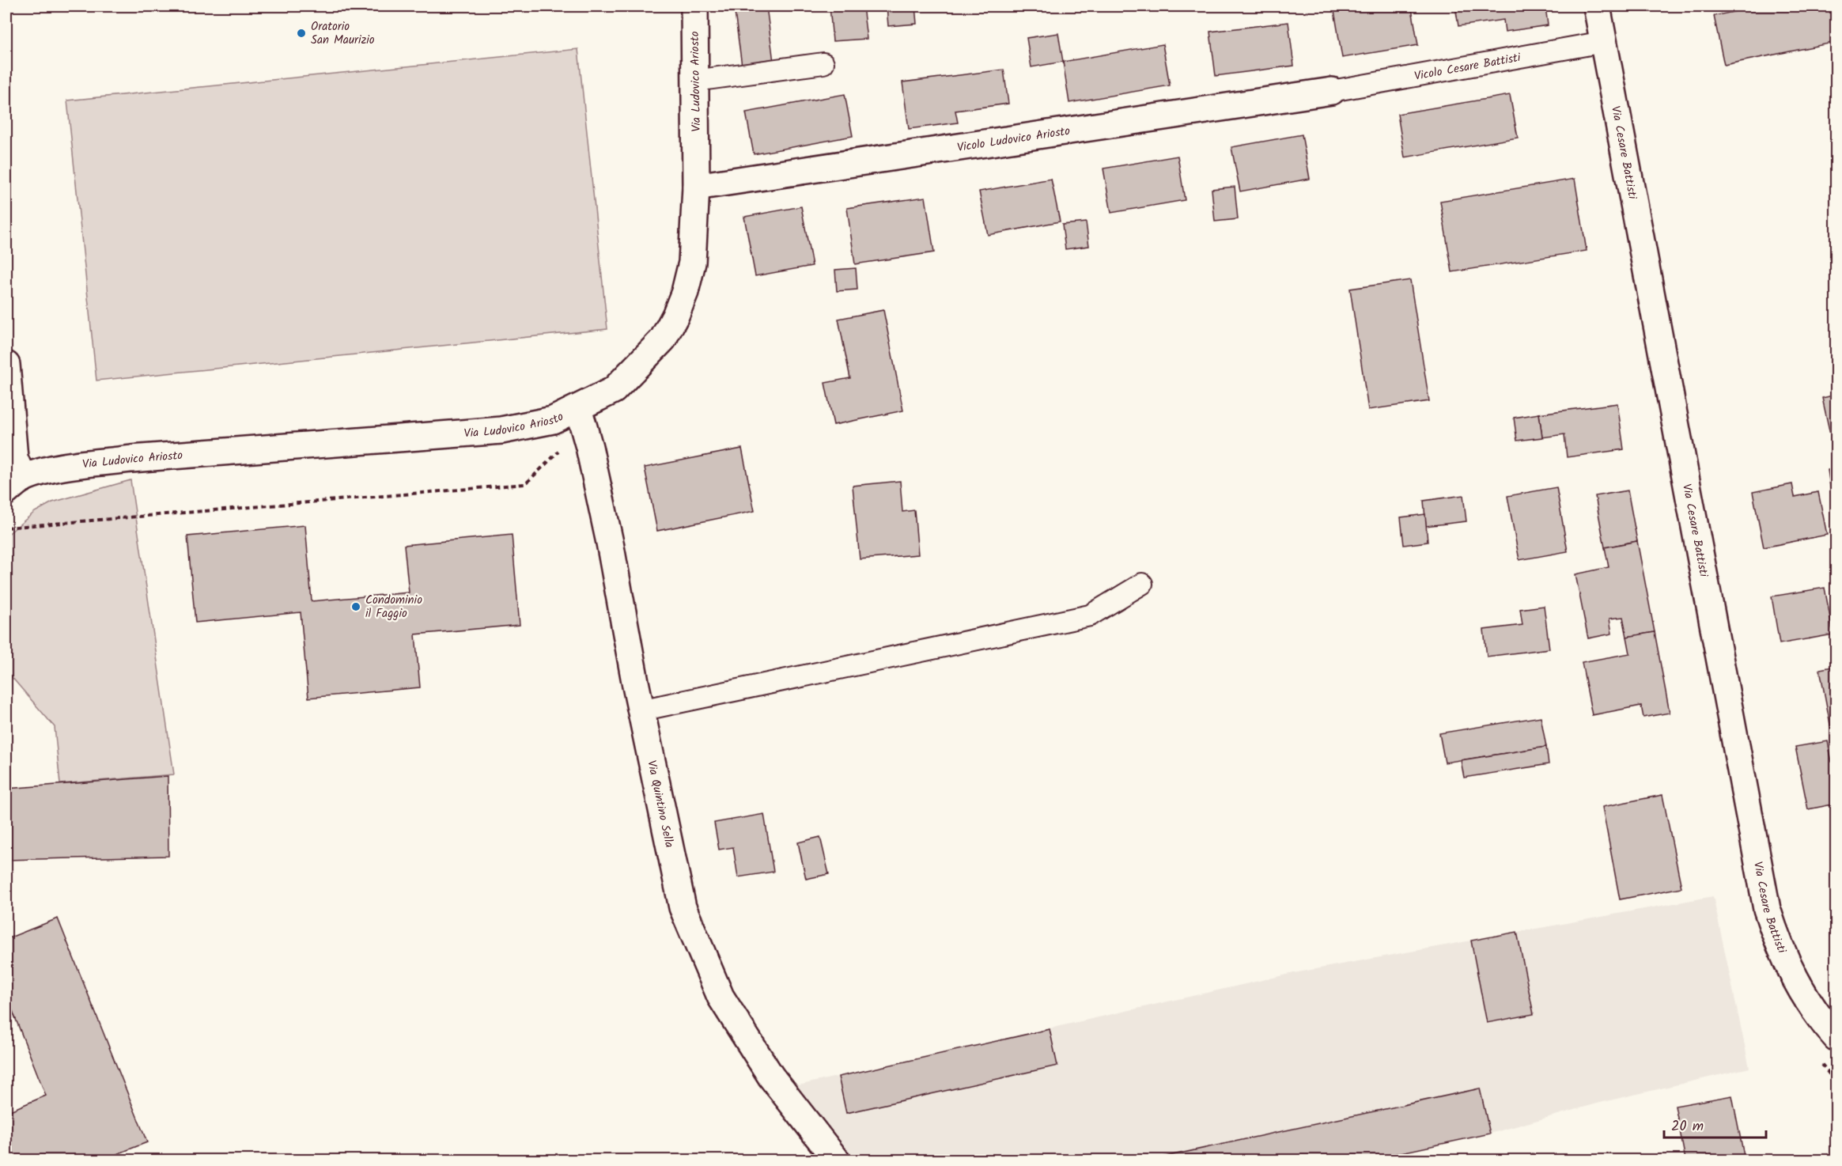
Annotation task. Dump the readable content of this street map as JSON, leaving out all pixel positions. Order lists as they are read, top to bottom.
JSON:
{
  "streets": {
    "street": [
      "Via Ludovico Ariosto",
      "Vicolo Ludovico Ariosto",
      "Via Cesare Battisti",
      "Via Quintino Sella"
    ],
    "lane": ["Vicolo Cesare Battisti"]
  },
  "crossings": [
    ["Vicolo Cesare Battisti", "Vicolo Ludovico Ariosto"],
    ["Vicolo Cesare Battisti", "Via Cesare Battisti"],
    ["Via Ludovico Ariosto", "Vicolo Ludovico Ariosto"],
    ["Via Ludovico Ariosto", "Via Quintino Sella"]
  ],
  "places": ["Oratorio San Maurizio", "Condominio il Faggio"],
  "scale_bar": "20 m"
}
